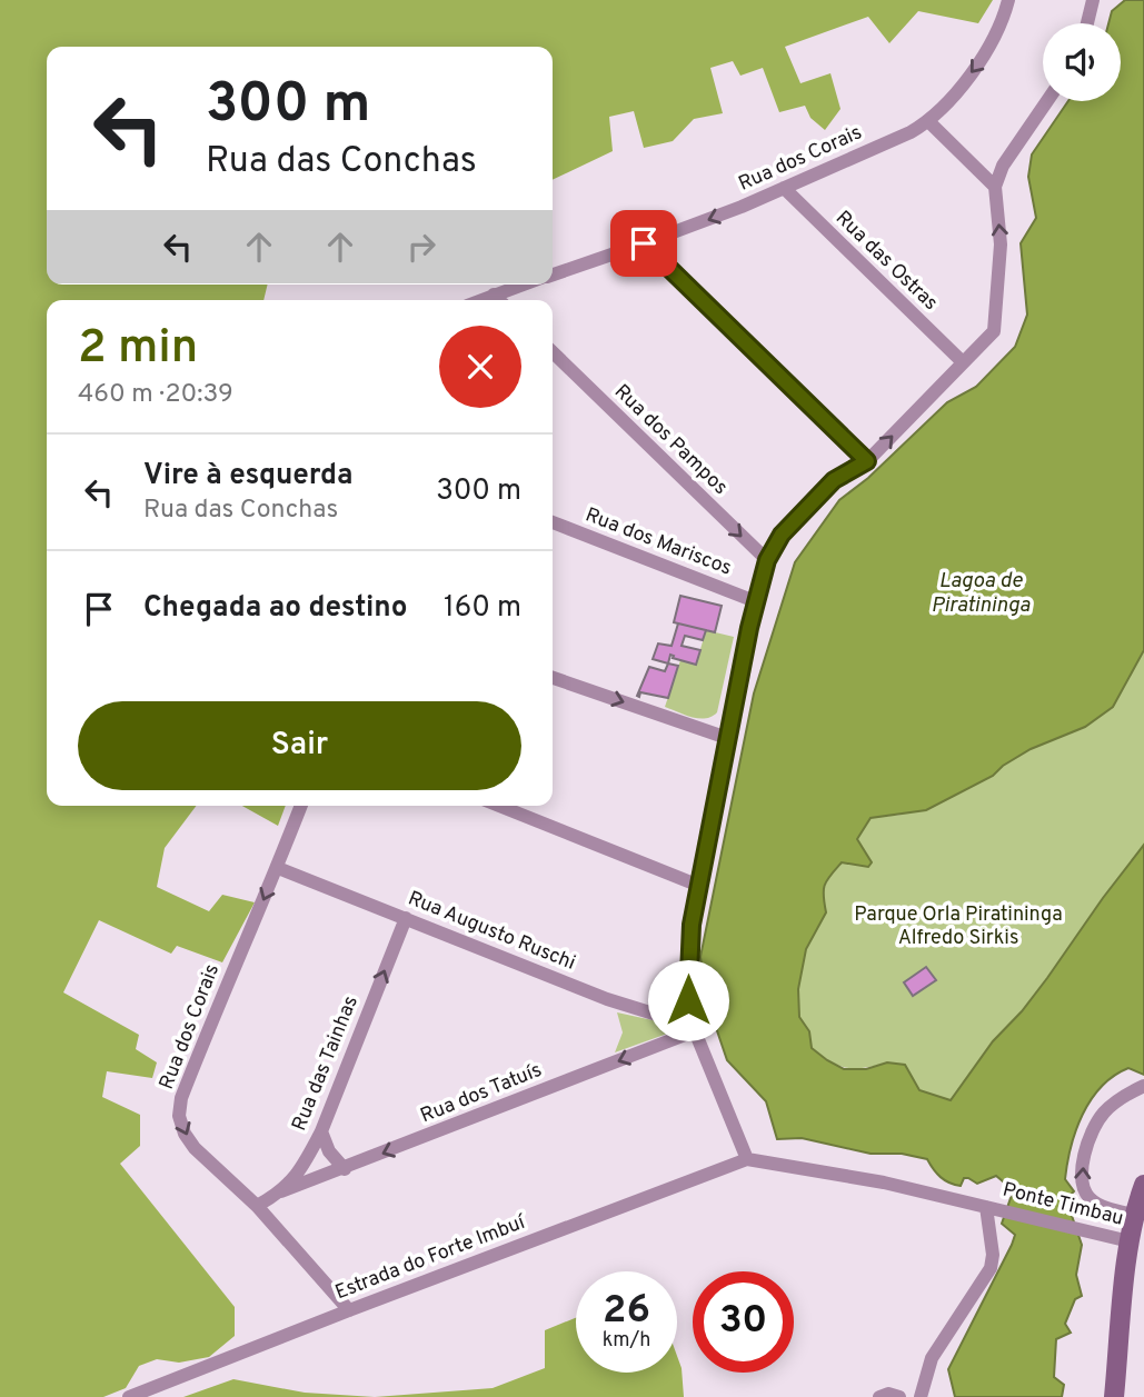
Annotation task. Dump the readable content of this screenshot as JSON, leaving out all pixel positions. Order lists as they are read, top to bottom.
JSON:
{
  "streets": {
    "street": [
      "Rua dos Corais",
      "Rua das Ostras",
      "Rua dos Pampos",
      "Rua dos Mariscos",
      "Rua Augusto Ruschi",
      "Rua das Tainhas",
      "Rua dos Tatuís",
      "Ponte Timbau",
      "Estrada do Forte Imbuí"
    ]
  },
  "crossings": [
    ["Rua dos Corais", "Rua das Ostras"],
    ["Rua dos Corais", "Rua Augusto Ruschi"],
    ["Rua dos Corais", "Rua das Tainhas"],
    ["Rua dos Corais", "Estrada do Forte Imbuí"],
    ["Rua Augusto Ruschi", "Rua das Tainhas"],
    ["Rua Augusto Ruschi", "Rua dos Tatuís"],
    ["Rua das Tainhas", "Rua dos Tatuís"],
    ["Ponte Timbau", "Estrada do Forte Imbuí"]
  ],
  "one_way": [
    "Rua dos Corais",
    "Rua dos Pampos",
    "Rua das Tainhas",
    "Rua dos Tatuís"
  ],
  "water": ["Lagoa de Piratininga"],
  "parks": ["Parque Orla Piratininga Alfredo Sirkis"],
  "page": {
    "turn": ["300 m", "Rua das Conchas"],
    "heading": ["2 min", "460 m · 20:39"],
    "list": [
      {
        "name": "Vire à esquerda",
        "note": "Rua das Conchas",
        "value": "300 m"
      },
      {
        "name": "Chegada ao destino",
        "value": "160 m"
      }
    ],
    "buttons": "Sair",
    "speed": "26 km/h",
    "limit": "30"
  }
}
